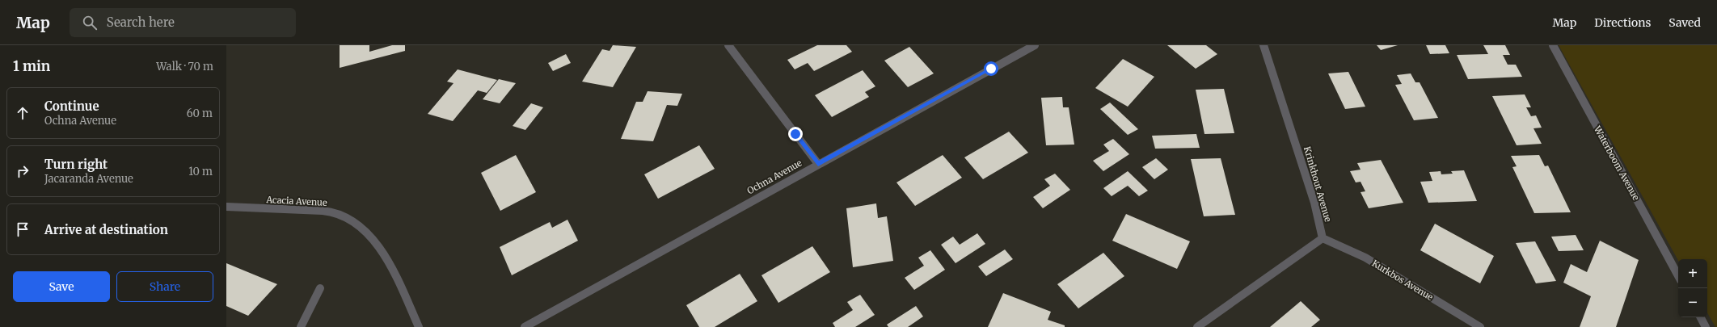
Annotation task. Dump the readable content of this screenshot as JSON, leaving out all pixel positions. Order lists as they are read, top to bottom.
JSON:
{
  "streets": {
    "street": [
      "Waterboom Avenue",
      "Ochna Avenue",
      "Krinkhout Avenue",
      "Acacia Avenue",
      "Kurkbos Avenue"
    ]
  },
  "crossings": [
    ["Krinkhout Avenue", "Kurkbos Avenue"]
  ],
  "page": {
    "header": "Map",
    "search": "Search here",
    "nav": ["Map", "Directions", "Saved"],
    "heading": ["1 min", "Walk · 70 m"],
    "list": [
      ["Continue", "Ochna Avenue", "60 m"],
      ["Turn right", "Jacaranda Avenue", "10 m"],
      "Arrive at destination"
    ],
    "map_buttons": ["+", "−"],
    "buttons": ["Save", "Share"]
  }
}
